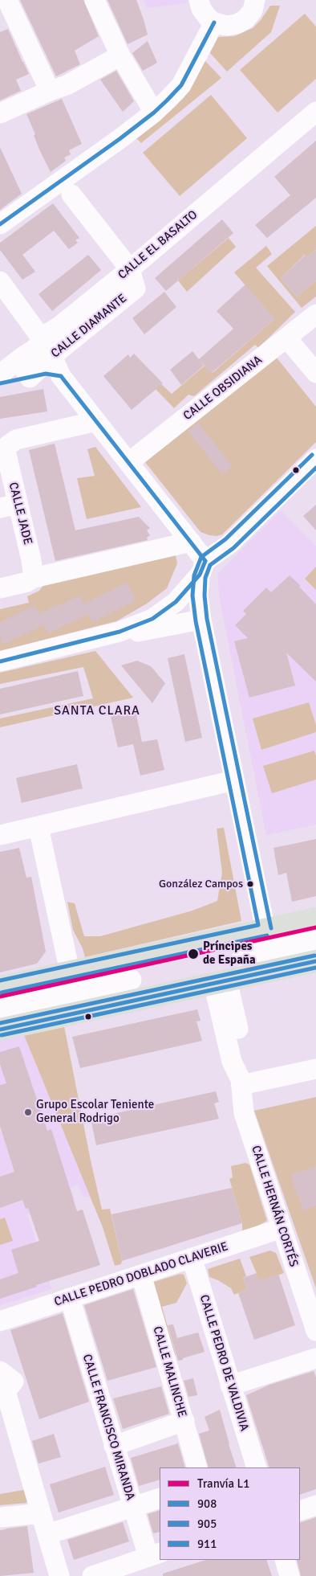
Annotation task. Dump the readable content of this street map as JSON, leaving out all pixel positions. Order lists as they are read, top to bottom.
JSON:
{
  "streets": {
    "street": [
      "CALLE EL BASALTO",
      "CALLE DIAMANTE",
      "CALLE OBSIDIANA",
      "CALLE JADE",
      "CALLE HERNÁN CORTÉS",
      "CALLE PEDRO DOBLADO CLAVERIE",
      "CALLE PEDRO DE VALDIVIA",
      "CALLE MALINCHE",
      "CALLE FRANCISCO MIRANDA"
    ]
  },
  "crossings": [
    ["CALLE EL BASALTO", "CALLE DIAMANTE"],
    ["CALLE HERNÁN CORTÉS", "CALLE PEDRO DOBLADO CLAVERIE"],
    ["CALLE PEDRO DOBLADO CLAVERIE", "CALLE PEDRO DE VALDIVIA"],
    ["CALLE PEDRO DOBLADO CLAVERIE", "CALLE MALINCHE"],
    ["CALLE PEDRO DOBLADO CLAVERIE", "CALLE FRANCISCO MIRANDA"]
  ],
  "districts": ["SANTA CLARA"],
  "places": ["González Campos", "Príncipes de España", "Grupo Escolar Teniente General Rodrigo"],
  "lines": [
    "transit line 908",
    "transit line 911",
    "transit line 905",
    "tram line L1"
  ],
  "legend": [
    "Tranvía L1",
    "908",
    "905",
    "911"
  ]
}
